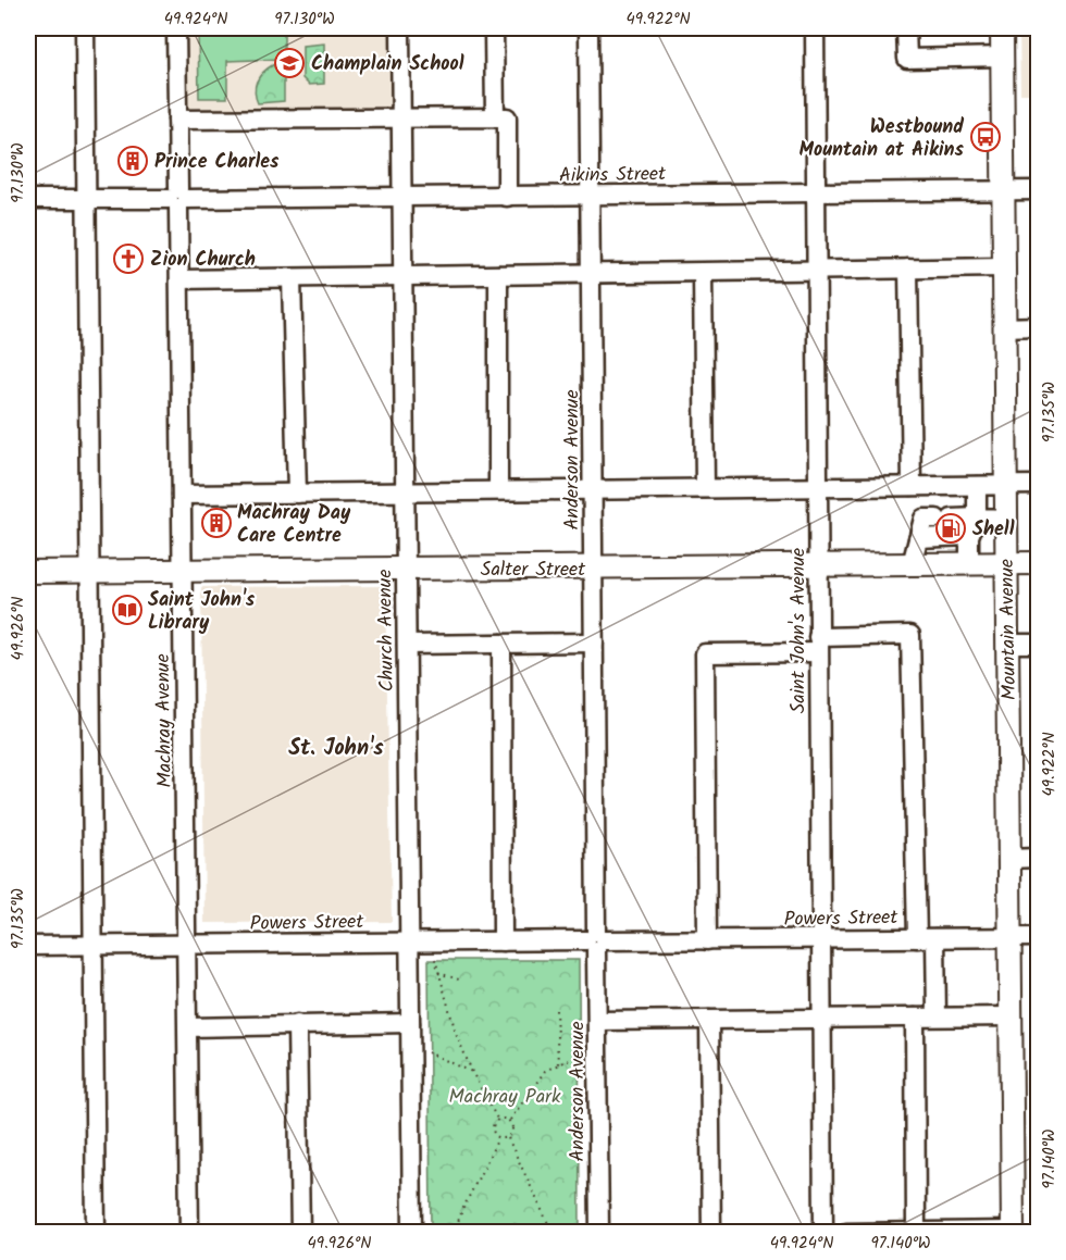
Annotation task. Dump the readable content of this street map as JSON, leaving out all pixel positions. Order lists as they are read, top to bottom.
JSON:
{
  "streets": {
    "main road": ["Salter Street", "Mountain Avenue"],
    "street": [
      "Aikins Street",
      "Anderson Avenue",
      "Church Avenue",
      "Saint John's Avenue",
      "Machray Avenue",
      "Powers Street"
    ]
  },
  "crossings": [
    ["Aikins Street", "Anderson Avenue"],
    ["Aikins Street", "Mountain Avenue"],
    ["Aikins Street", "Church Avenue"],
    ["Aikins Street", "Saint John's Avenue"],
    ["Aikins Street", "Machray Avenue"],
    ["Anderson Avenue", "Salter Street"],
    ["Anderson Avenue", "Powers Street"],
    ["Salter Street", "Mountain Avenue"],
    ["Salter Street", "Church Avenue"],
    ["Salter Street", "Saint John's Avenue"],
    ["Salter Street", "Machray Avenue"],
    ["Mountain Avenue", "Powers Street"],
    ["Church Avenue", "Powers Street"],
    ["Saint John's Avenue", "Powers Street"],
    ["Machray Avenue", "Powers Street"]
  ],
  "districts": ["St. John's"],
  "parks": ["Machray Park"],
  "places": {
    "school or university": ["Champlain School"],
    "bus stop": ["Westbound Mountain at Aikins"],
    "building": ["Prince Charles", "Machray Day Care Centre"],
    "church": ["Zion Church"],
    "fuel station": ["Shell"],
    "library": ["Saint John's Library"]
  },
  "coordinates": [
    "49.924°N",
    "97.130°W",
    "49.922°N",
    "97.135°W",
    "49.926°N",
    "97.140°W"
  ]
}
